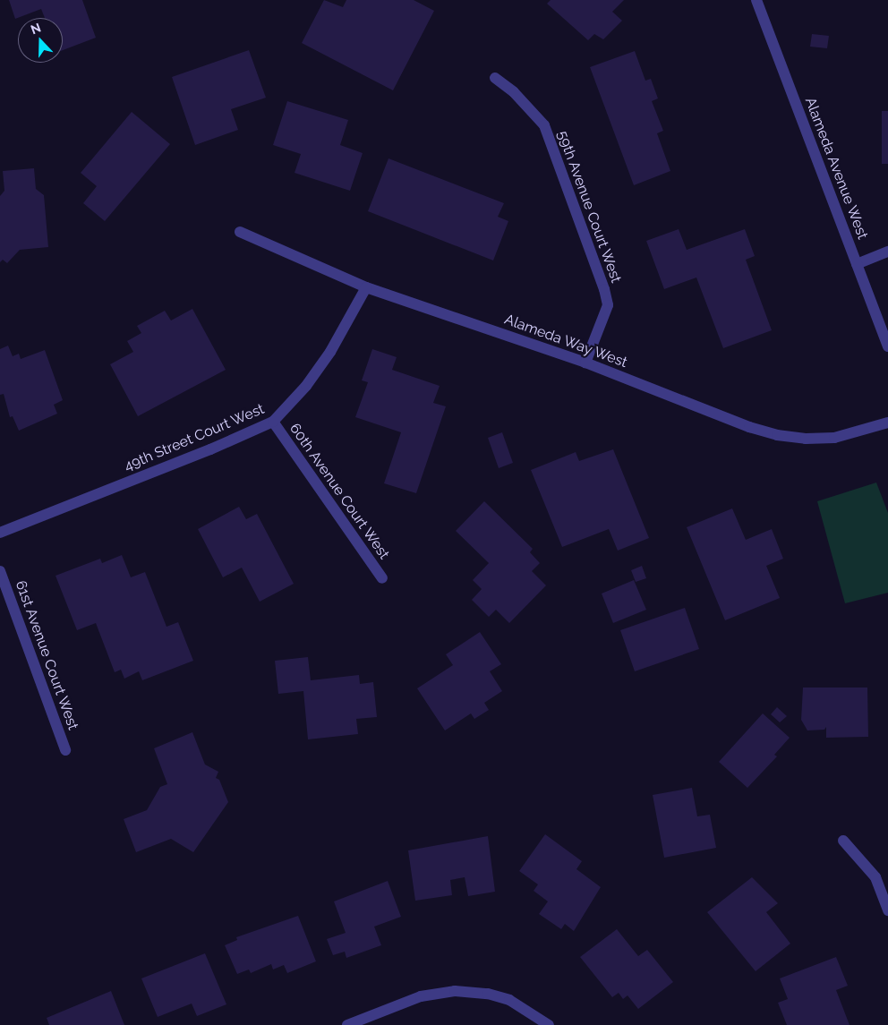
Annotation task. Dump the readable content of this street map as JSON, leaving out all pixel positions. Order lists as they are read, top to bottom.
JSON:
{
  "streets": {
    "street": [
      "Alameda Avenue West",
      "59th Avenue Court West",
      "Alameda Way West",
      "49th Street Court West",
      "60th Avenue Court West",
      "61st Avenue Court West"
    ]
  },
  "crossings": [
    ["59th Avenue Court West", "Alameda Way West"],
    ["Alameda Way West", "49th Street Court West"],
    ["49th Street Court West", "60th Avenue Court West"]
  ],
  "north": "top"
}
